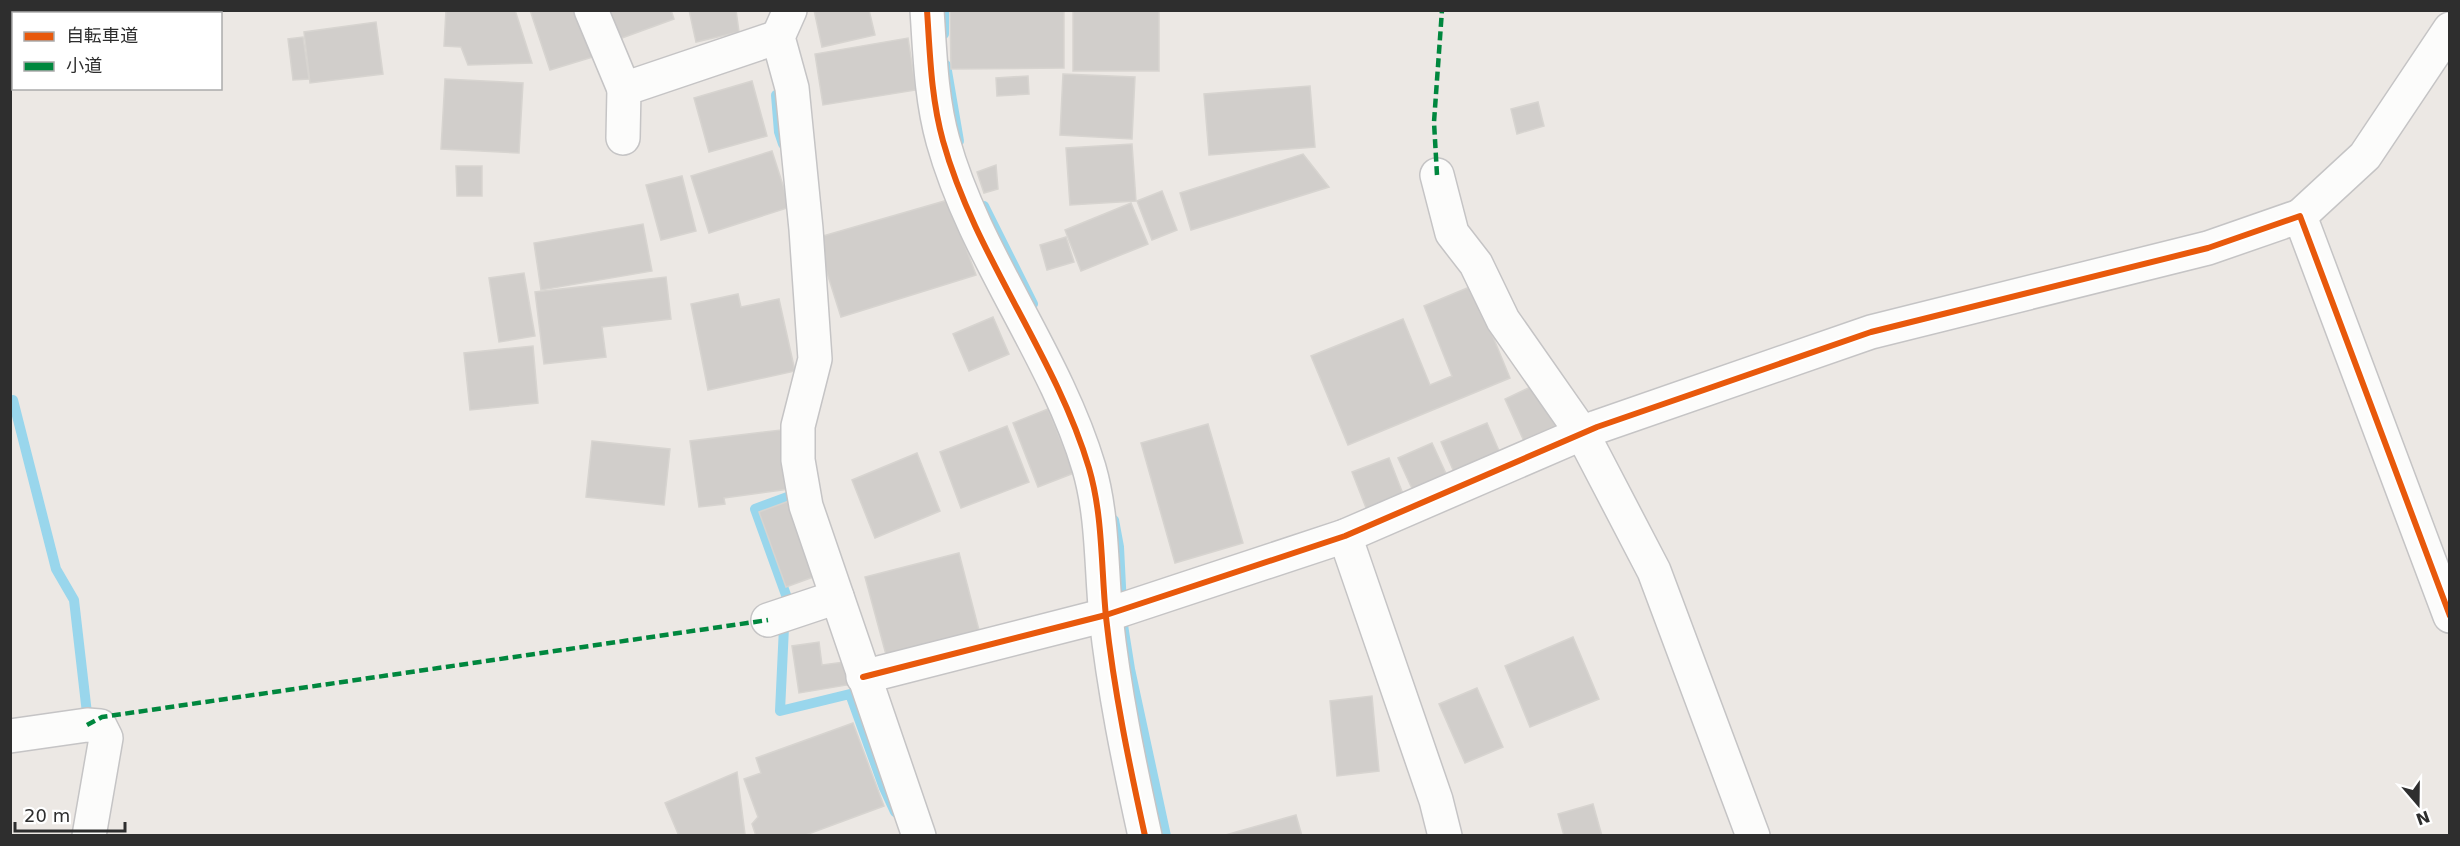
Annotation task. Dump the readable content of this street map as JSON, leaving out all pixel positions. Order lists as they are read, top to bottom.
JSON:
{
  "legend": ["自転車道", "小道"],
  "scale_bar": "20 m",
  "north": "bottom"
}
